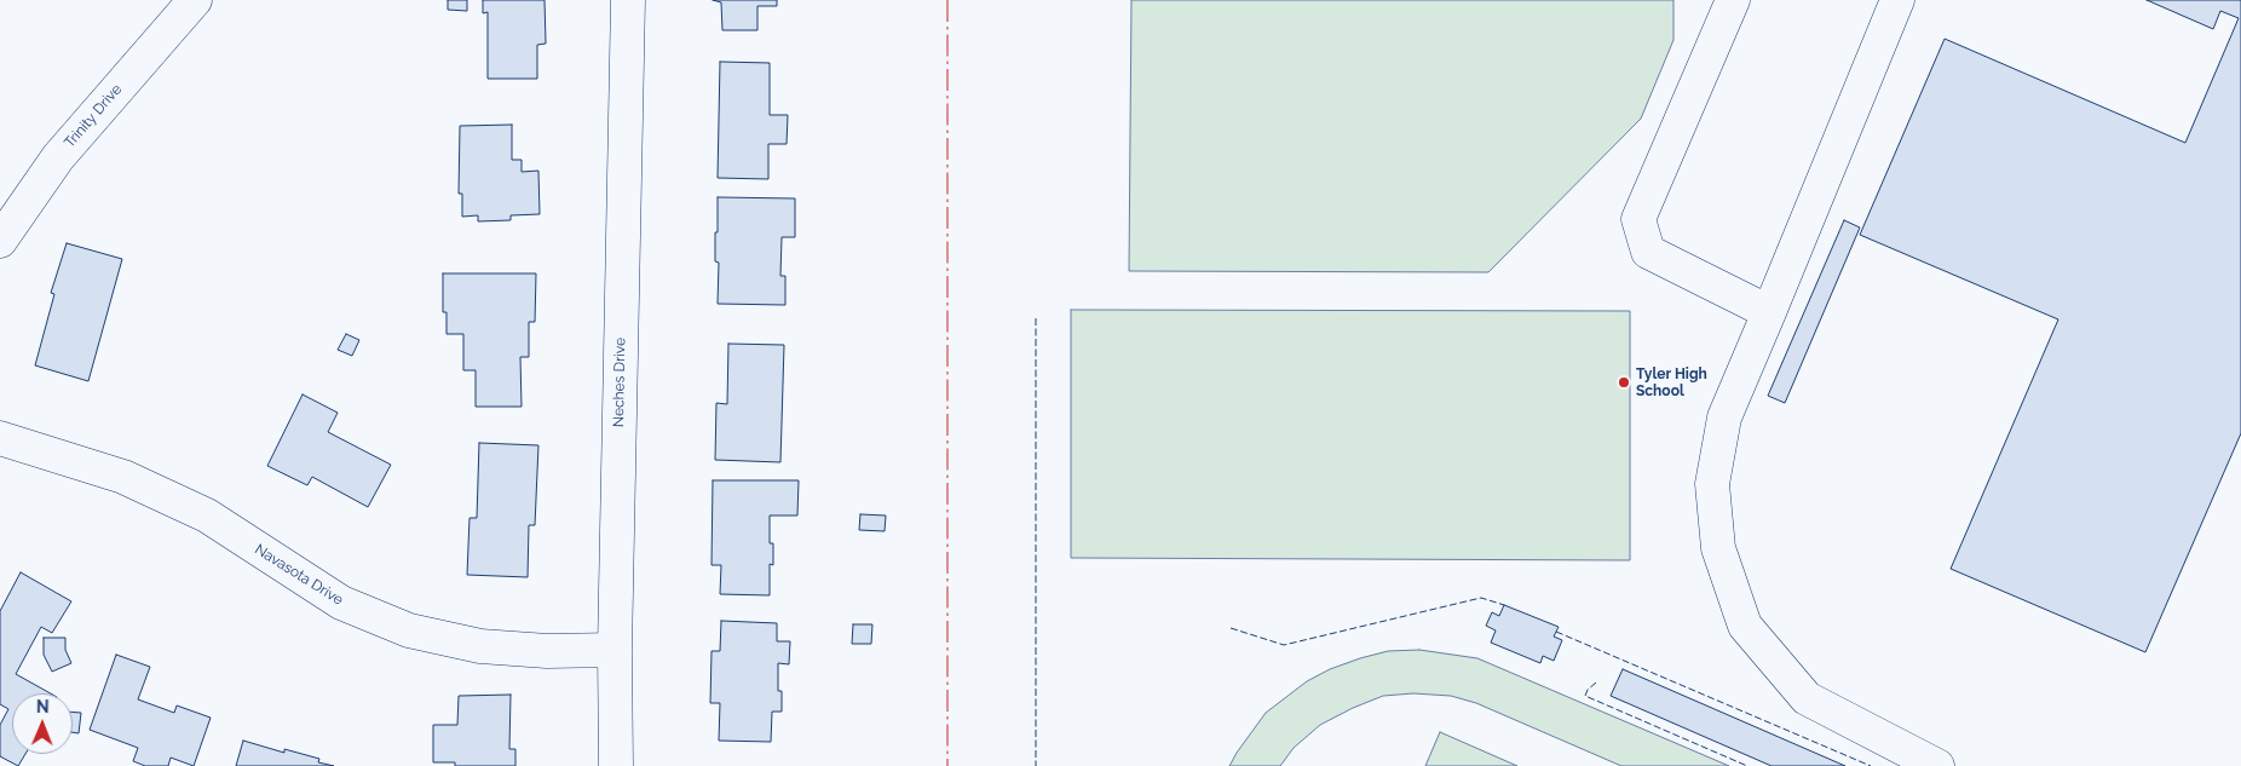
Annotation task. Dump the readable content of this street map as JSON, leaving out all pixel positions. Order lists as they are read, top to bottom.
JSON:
{
  "streets": {
    "street": ["Trinity Drive", "Neches Drive", "Navasota Drive"]
  },
  "crossings": [
    ["Neches Drive", "Navasota Drive"]
  ],
  "places": ["Tyler High School"],
  "north": "top"
}
